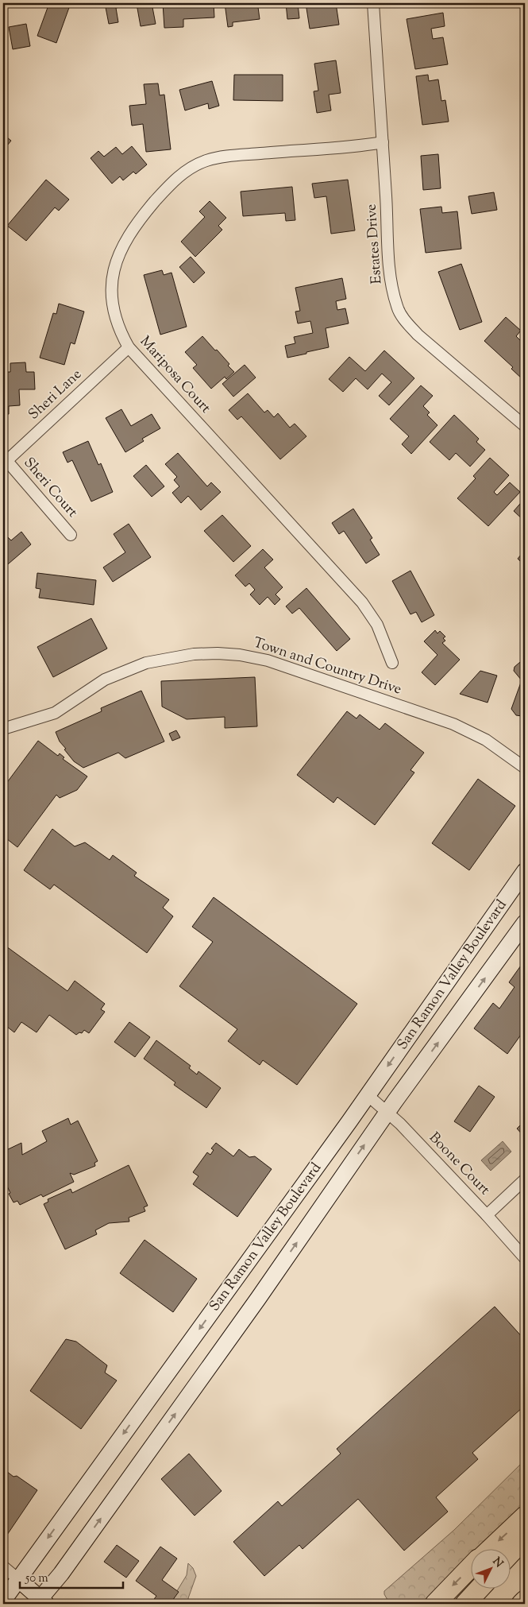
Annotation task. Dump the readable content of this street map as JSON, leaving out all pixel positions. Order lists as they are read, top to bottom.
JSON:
{
  "streets": {
    "main road": ["San Ramon Valley Boulevard"],
    "street": [
      "Estates Drive",
      "Mariposa Court",
      "Sheri Lane",
      "Sheri Court",
      "Town and Country Drive",
      "Boone Court"
    ]
  },
  "crossings": [
    ["Estates Drive", "Mariposa Court"],
    ["Mariposa Court", "Sheri Lane"],
    ["Sheri Lane", "Sheri Court"],
    ["San Ramon Valley Boulevard", "Boone Court"]
  ],
  "scale_bar": "50 m",
  "north": "top right"
}
